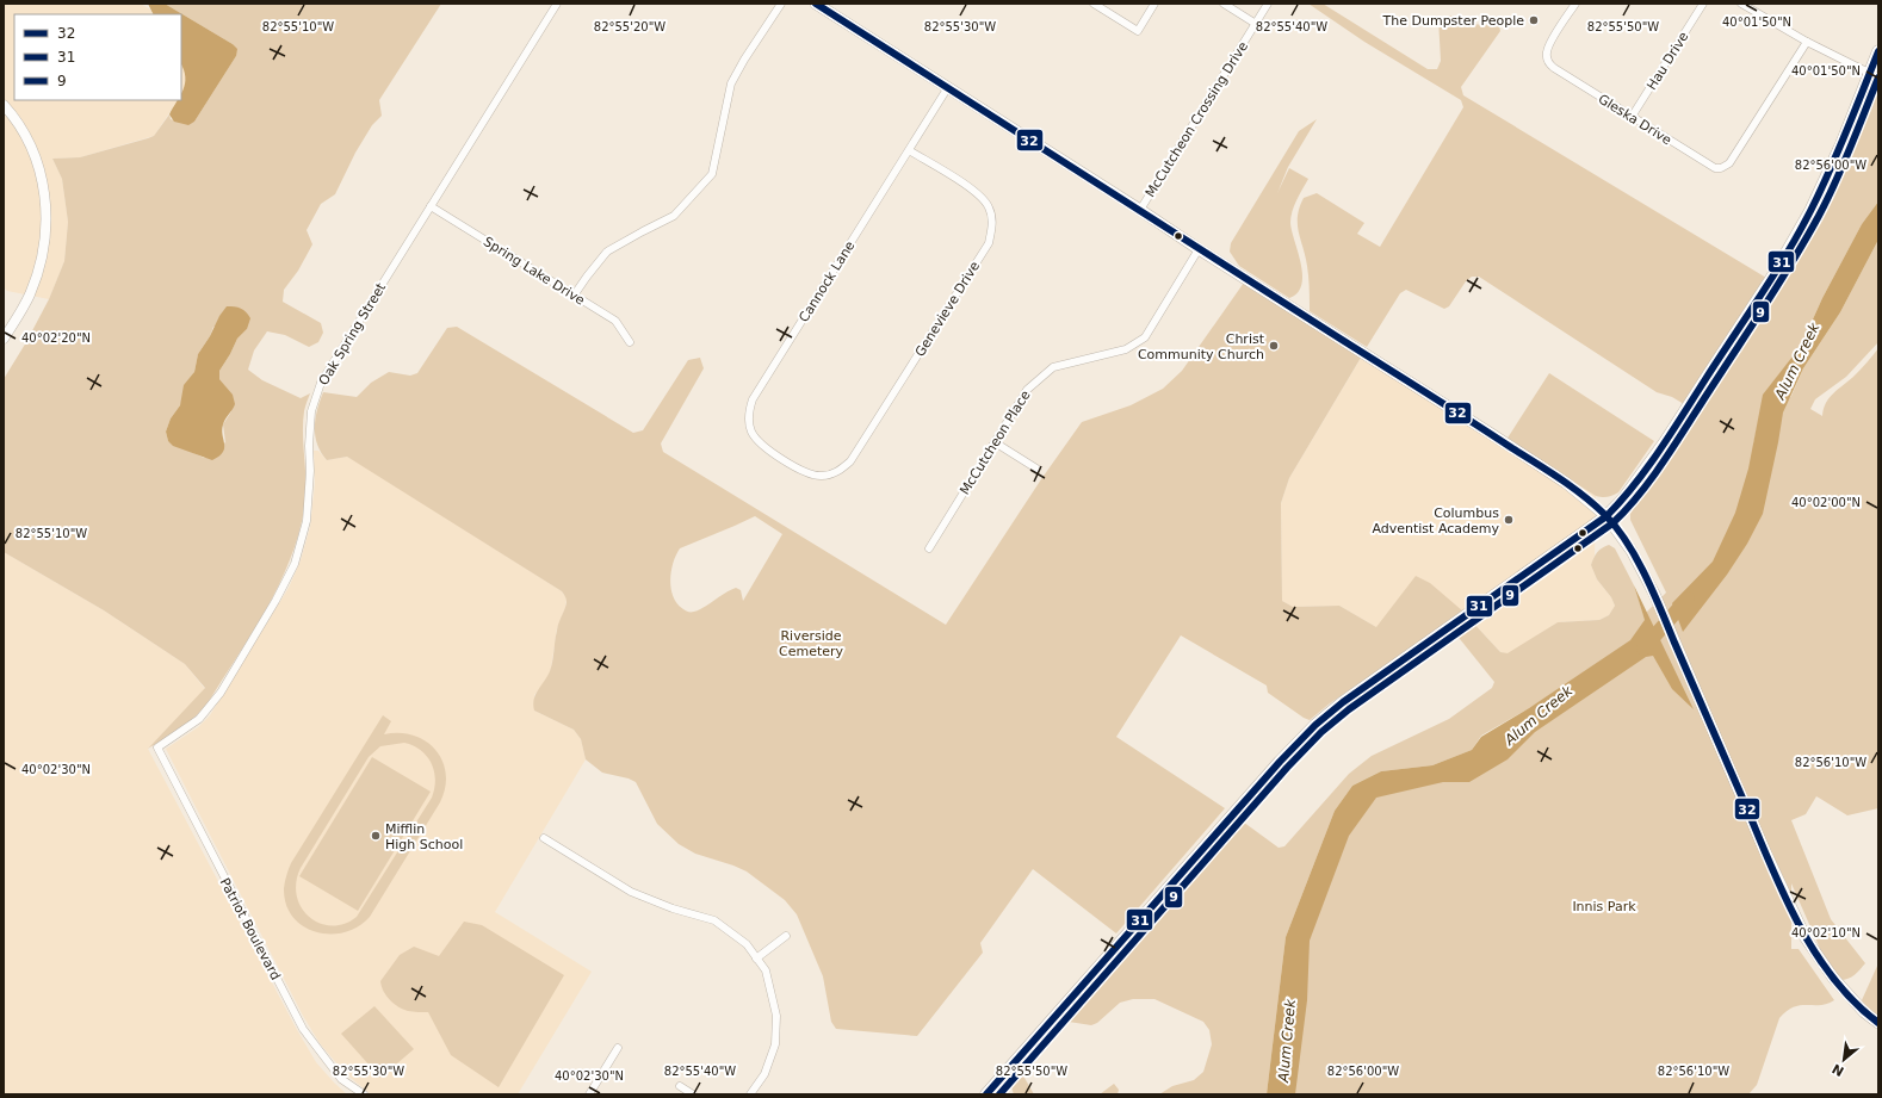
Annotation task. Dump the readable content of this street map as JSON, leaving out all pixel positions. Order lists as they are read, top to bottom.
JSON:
{
  "streets": {
    "street": [
      "Hau Drive",
      "McCutcheon Crossing Drive",
      "Gleska Drive",
      "Spring Lake Drive",
      "Cannock Lane",
      "Genevieve Drive",
      "Oak Spring Street",
      "McCutcheon Place",
      "Patriot Boulevard"
    ]
  },
  "crossings": [
    ["Hau Drive", "Gleska Drive"],
    ["Spring Lake Drive", "Oak Spring Street"],
    ["Cannock Lane", "Genevieve Drive"],
    ["Oak Spring Street", "Patriot Boulevard"]
  ],
  "water": ["Alum Creek"],
  "parks": ["Riverside Cemetery", "Innis Park"],
  "places": [
    "The Dumpster People",
    "Christ Community Church",
    "Columbus Adventist Academy",
    "Mifflin High School"
  ],
  "lines": ["transit line 32", "transit line 31", "transit line 9"],
  "legend": ["32", "31", "9"],
  "north": "bottom left",
  "coordinates": [
    "40°01'50\"N",
    "82°55'10\"W",
    "82°55'20\"W",
    "82°55'30\"W",
    "82°55'40\"W",
    "82°55'50\"W",
    "82°56'00\"W",
    "40°02'20\"N",
    "40°02'00\"N",
    "82°56'10\"W",
    "40°02'30\"N",
    "40°02'10\"N"
  ]
}
